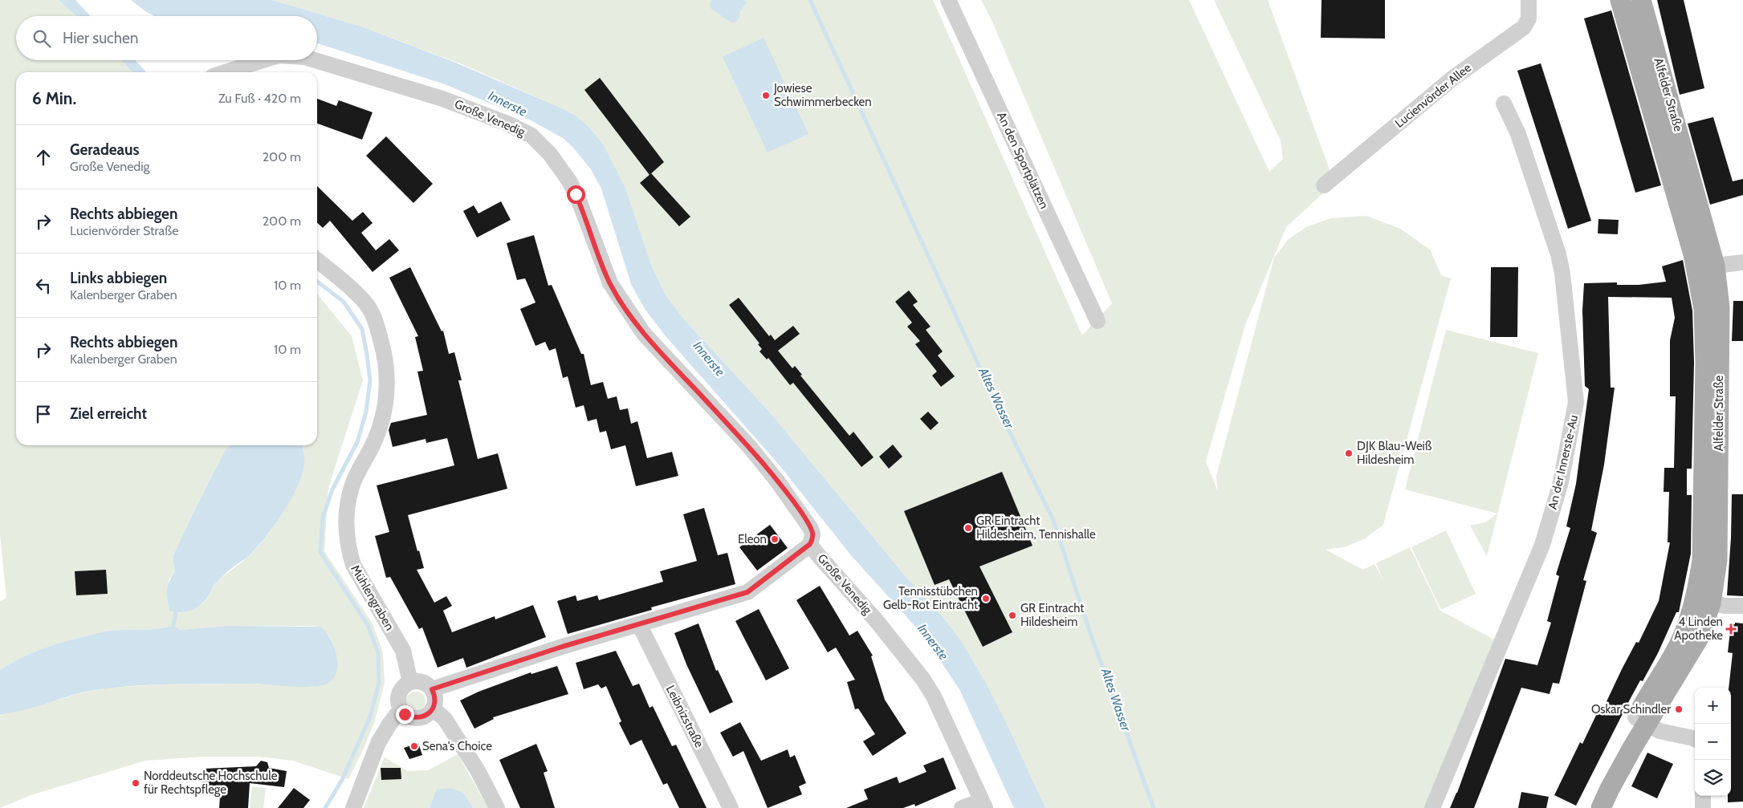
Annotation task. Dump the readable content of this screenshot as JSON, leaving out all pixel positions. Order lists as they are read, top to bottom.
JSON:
{
  "streets": {
    "main road": ["Alfelder Straße"],
    "street": [
      "Lucienvörder Allee",
      "Große Venedig",
      "An den Sportplätzen",
      "An der Innerste-Au",
      "Mühlengraben",
      "Leibnizstraße"
    ]
  },
  "water": ["Innerste", "Altes Wasser"],
  "places": {
    "other": [
      "Jowiese Schwimmerbecken",
      "DJK Blau-Weiß Hildesheim",
      "GR Eintracht Hildesheim, Tennishalle",
      "Eleon",
      "Tennisstübchen Gelb-Rot Eintracht",
      "GR Eintracht Hildesheim",
      "Oskar Schindler",
      "Sena's Choice",
      "Norddeutsche Hochschule für Rechtspflege"
    ],
    "health": ["4 Linden Apotheke"]
  },
  "page": {
    "search": "Hier suchen",
    "heading": ["6 Min.", "Zu Fuß · 420 m"],
    "list": [
      ["Geradeaus", "Große Venedig", "200 m"],
      ["Rechts abbiegen", "Lucienvörder Straße", "200 m"],
      ["Links abbiegen", "Kalenberger Graben", "10 m"],
      ["Rechts abbiegen", "Kalenberger Graben", "10 m"],
      "Ziel erreicht"
    ],
    "map_buttons": ["+", "−"]
  }
}
